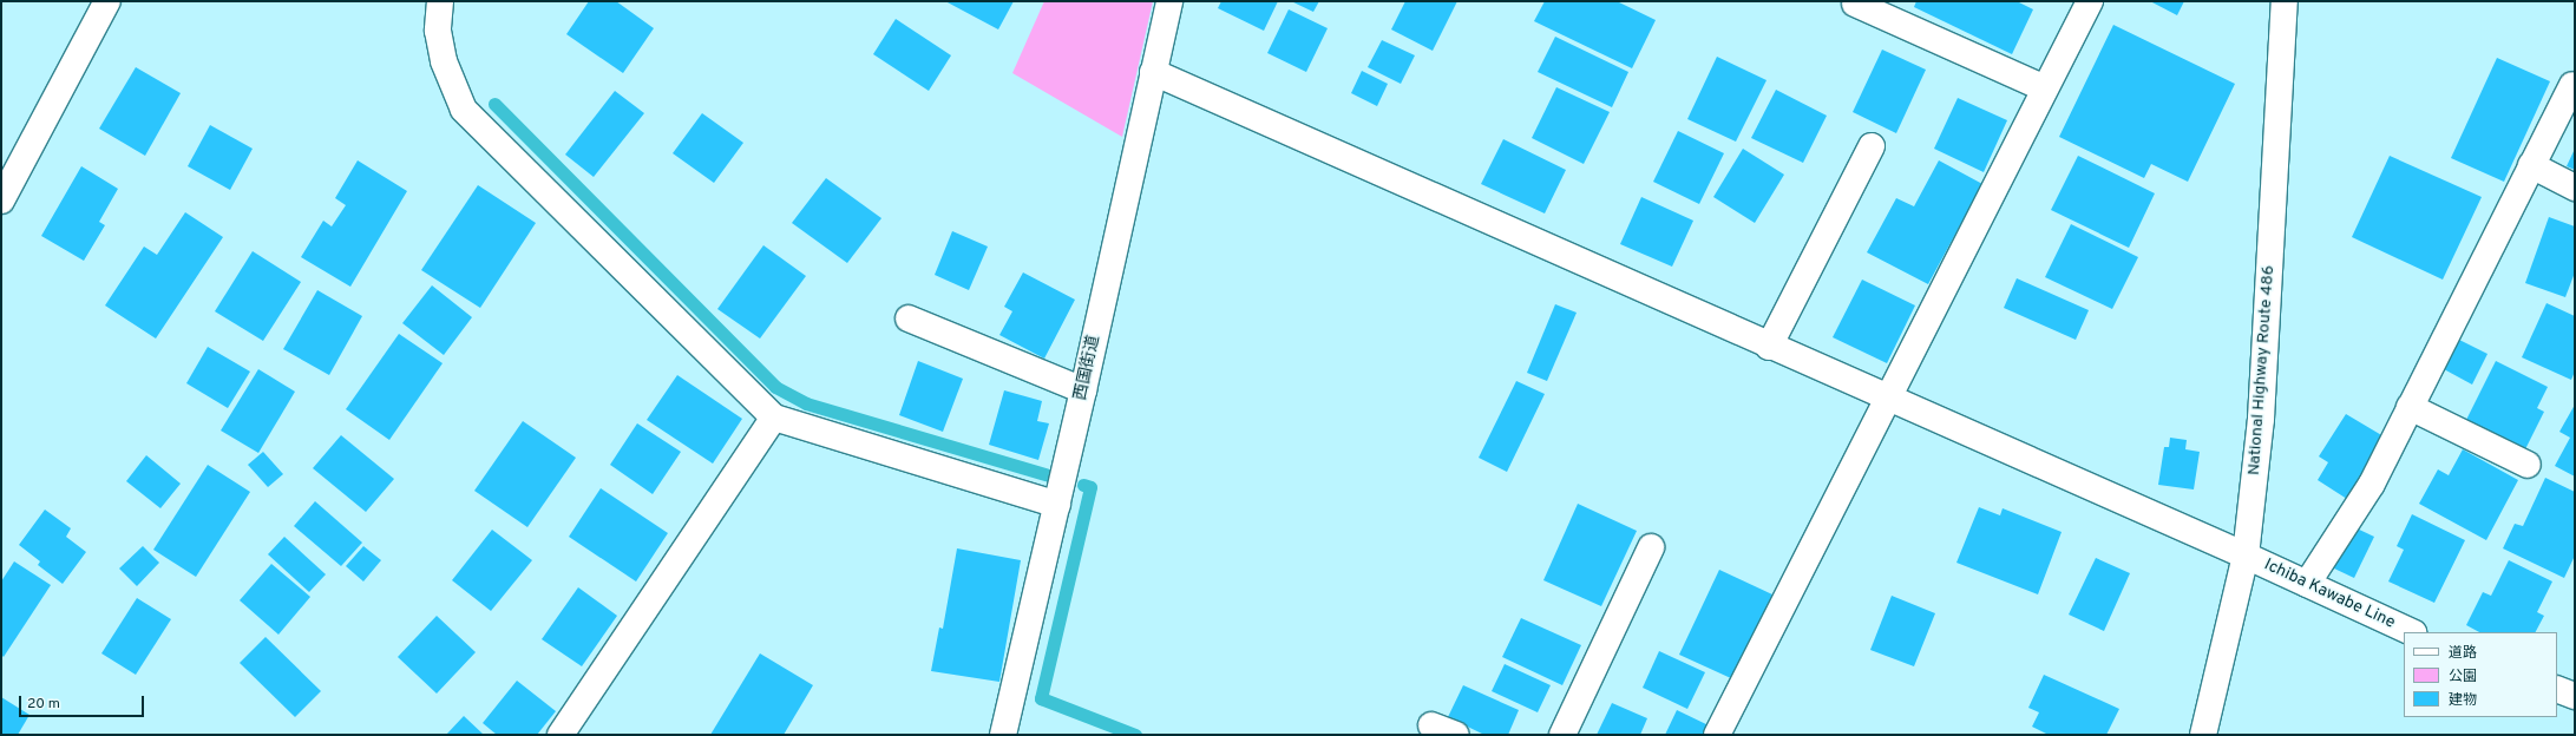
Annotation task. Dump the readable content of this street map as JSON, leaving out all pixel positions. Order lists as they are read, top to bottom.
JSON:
{
  "streets": {
    "main road": ["西国街道", "National Highway Route 486", "Ichiba Kawabe Line"]
  },
  "crossings": [
    ["西国街道", "Ichiba Kawabe Line"],
    ["National Highway Route 486", "Ichiba Kawabe Line"]
  ],
  "legend": ["道路", "公園", "建物"],
  "scale_bar": "20 m"
}
